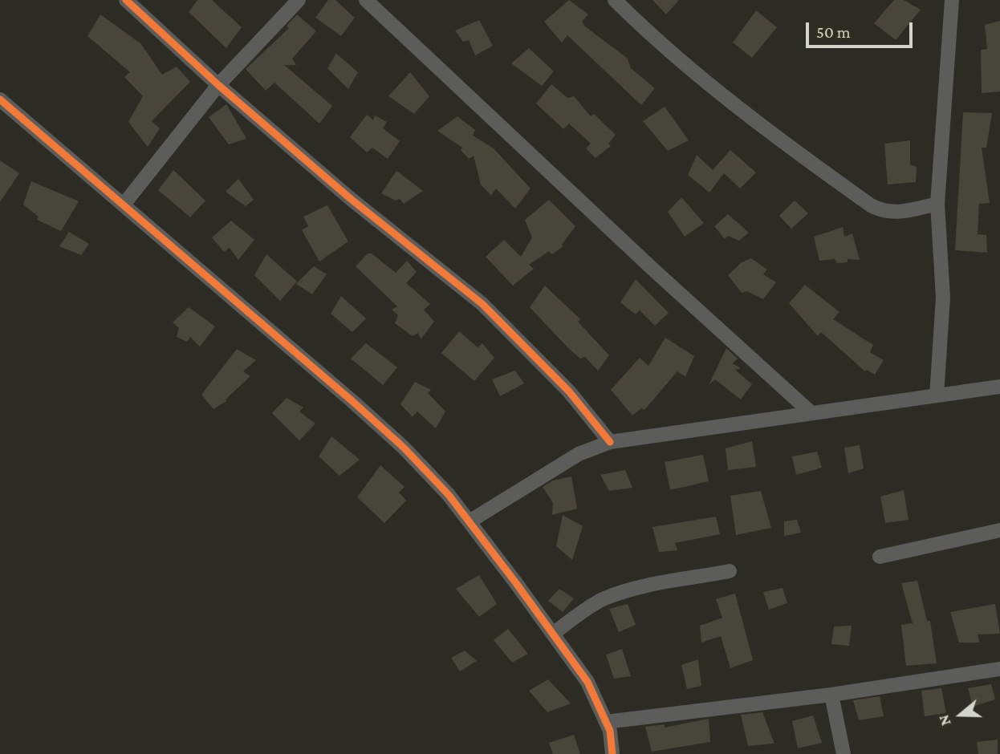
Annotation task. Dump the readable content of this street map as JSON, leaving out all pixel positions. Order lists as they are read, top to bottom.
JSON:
{
  "scale_bar": "50 m",
  "north": "left"
}
